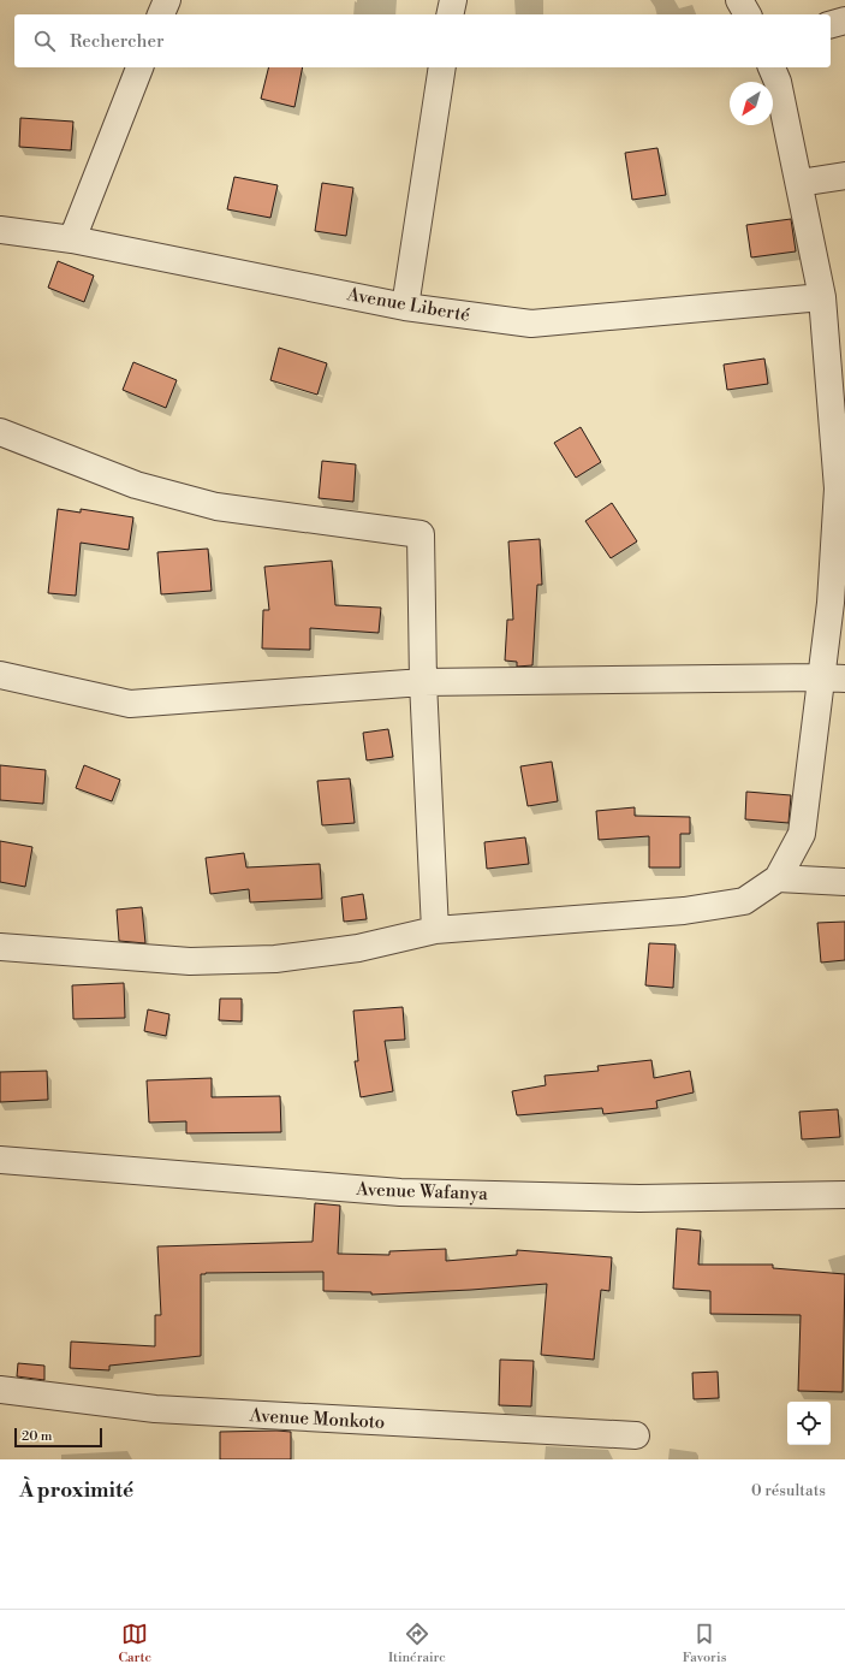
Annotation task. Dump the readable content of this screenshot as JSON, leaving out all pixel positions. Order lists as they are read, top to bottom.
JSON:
{
  "streets": {
    "street": ["Avenue Liberté", "Avenue Wafanya", "Avenue Monkoto"]
  },
  "scale_bar": "20 m",
  "north": "bottom left",
  "page": {
    "search": "Rechercher",
    "scale": "20 m",
    "heading": ["À proximité", "0 résultats"],
    "nav": ["Carte", "Itinéraire", "Favoris"]
  }
}
